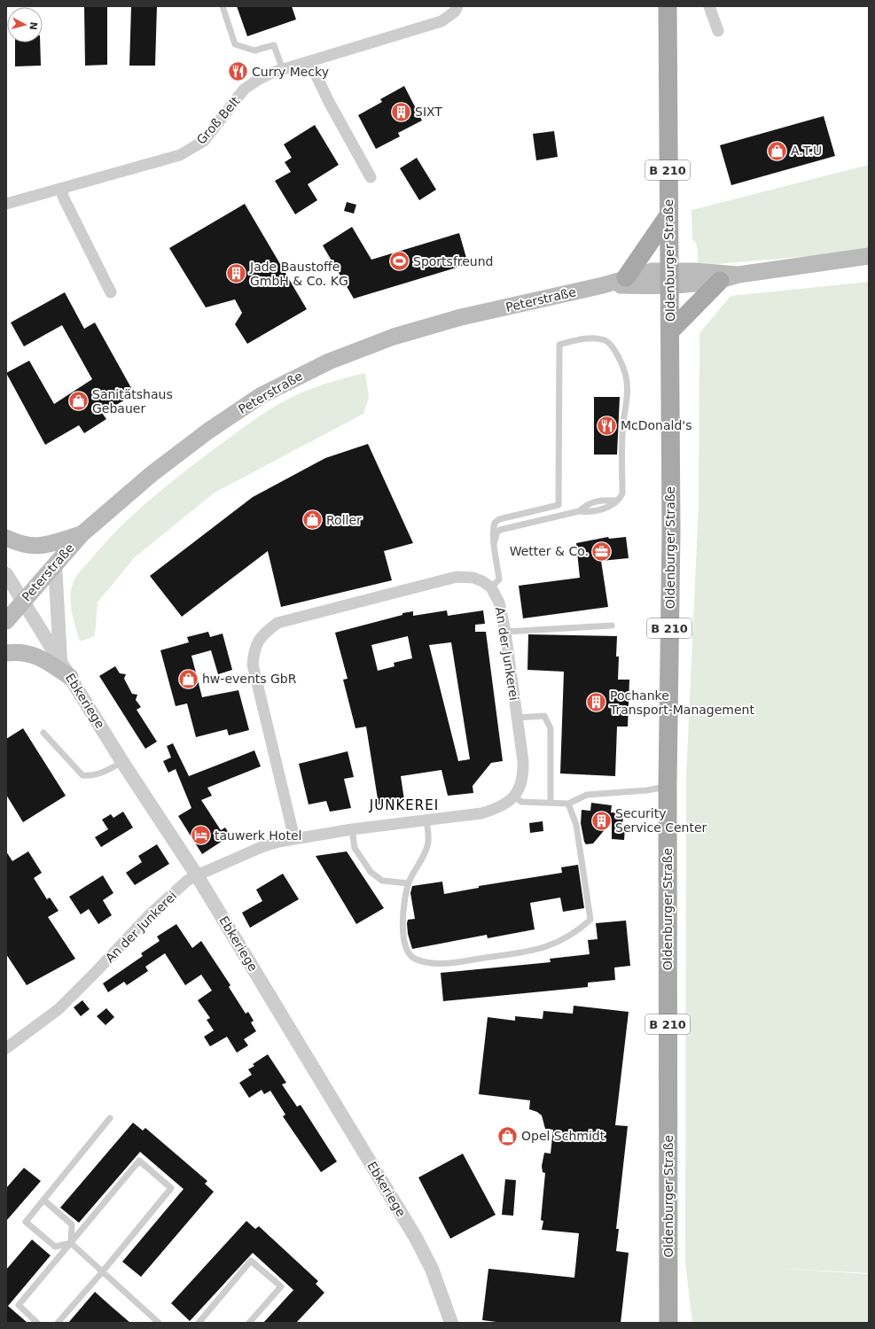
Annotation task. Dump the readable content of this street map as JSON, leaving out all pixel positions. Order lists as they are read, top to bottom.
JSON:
{
  "streets": {
    "main road": ["B 210", "Oldenburger Straße", "Peterstraße"],
    "street": ["Groß Belt", "An der Junkerei", "Ebkeriege"]
  },
  "crossings": [
    ["Oldenburger Straße", "Peterstraße"],
    ["Peterstraße", "Ebkeriege"],
    ["An der Junkerei", "Ebkeriege"]
  ],
  "districts": ["JUNKEREI"],
  "places": {
    "restaurant": ["Curry Mecky", "McDonald's"],
    "building": [
      "SIXT",
      "Jade Baustoffe GmbH & Co. KG",
      "Pochanke Transport-Management",
      "Security Service Center"
    ],
    "shop": [
      "A.T.U",
      "Sanitätshaus Gebauer",
      "Roller",
      "hw-events GbR",
      "Opel Schmidt"
    ],
    "sports": ["Sportsfreund"],
    "office": ["Wetter & Co."],
    "hotel": ["tauwerk Hotel"]
  },
  "north": "right"
}
